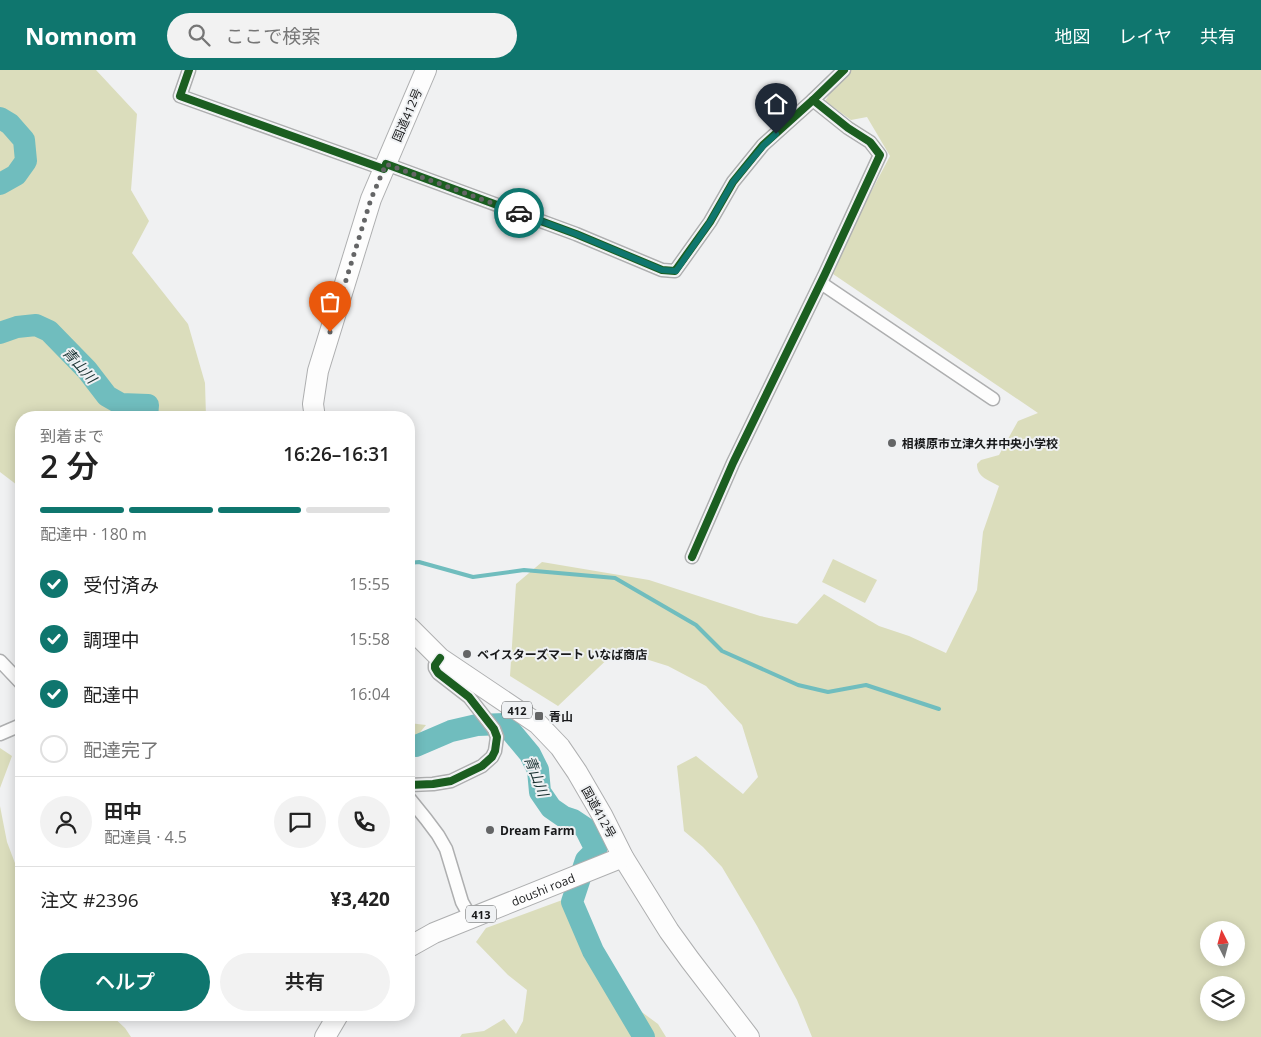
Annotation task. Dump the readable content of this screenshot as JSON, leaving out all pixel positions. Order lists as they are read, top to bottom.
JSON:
{
  "streets": {
    "highway": [
      "国道412号",
      "412",
      "doushi road",
      "413"
    ]
  },
  "crossings": [
    ["国道412号", "doushi road"]
  ],
  "water": ["青山川"],
  "places": {
    "other": ["相模原市立津久井中央小学校", "ベイスターズマート いなば商店", "Dream Farm"],
    "transit": ["青山"]
  },
  "north": "top",
  "page": {
    "header": "Nomnom",
    "search": "ここで検索",
    "nav": ["地図", "レイヤ", "共有"],
    "heading": ["2 分", "到着まで", "16:26–16:31"],
    "panel": [
      "田中",
      "配達員 · 4.5",
      "注文 #2396",
      "¥3,420"
    ],
    "bar": "配達中 · 180 m",
    "list": [
      ["受付済み", "15:55"],
      ["調理中", "15:58"],
      ["配達中", "16:04"],
      "配達完了"
    ],
    "buttons": ["ヘルプ", "共有"]
  }
}
